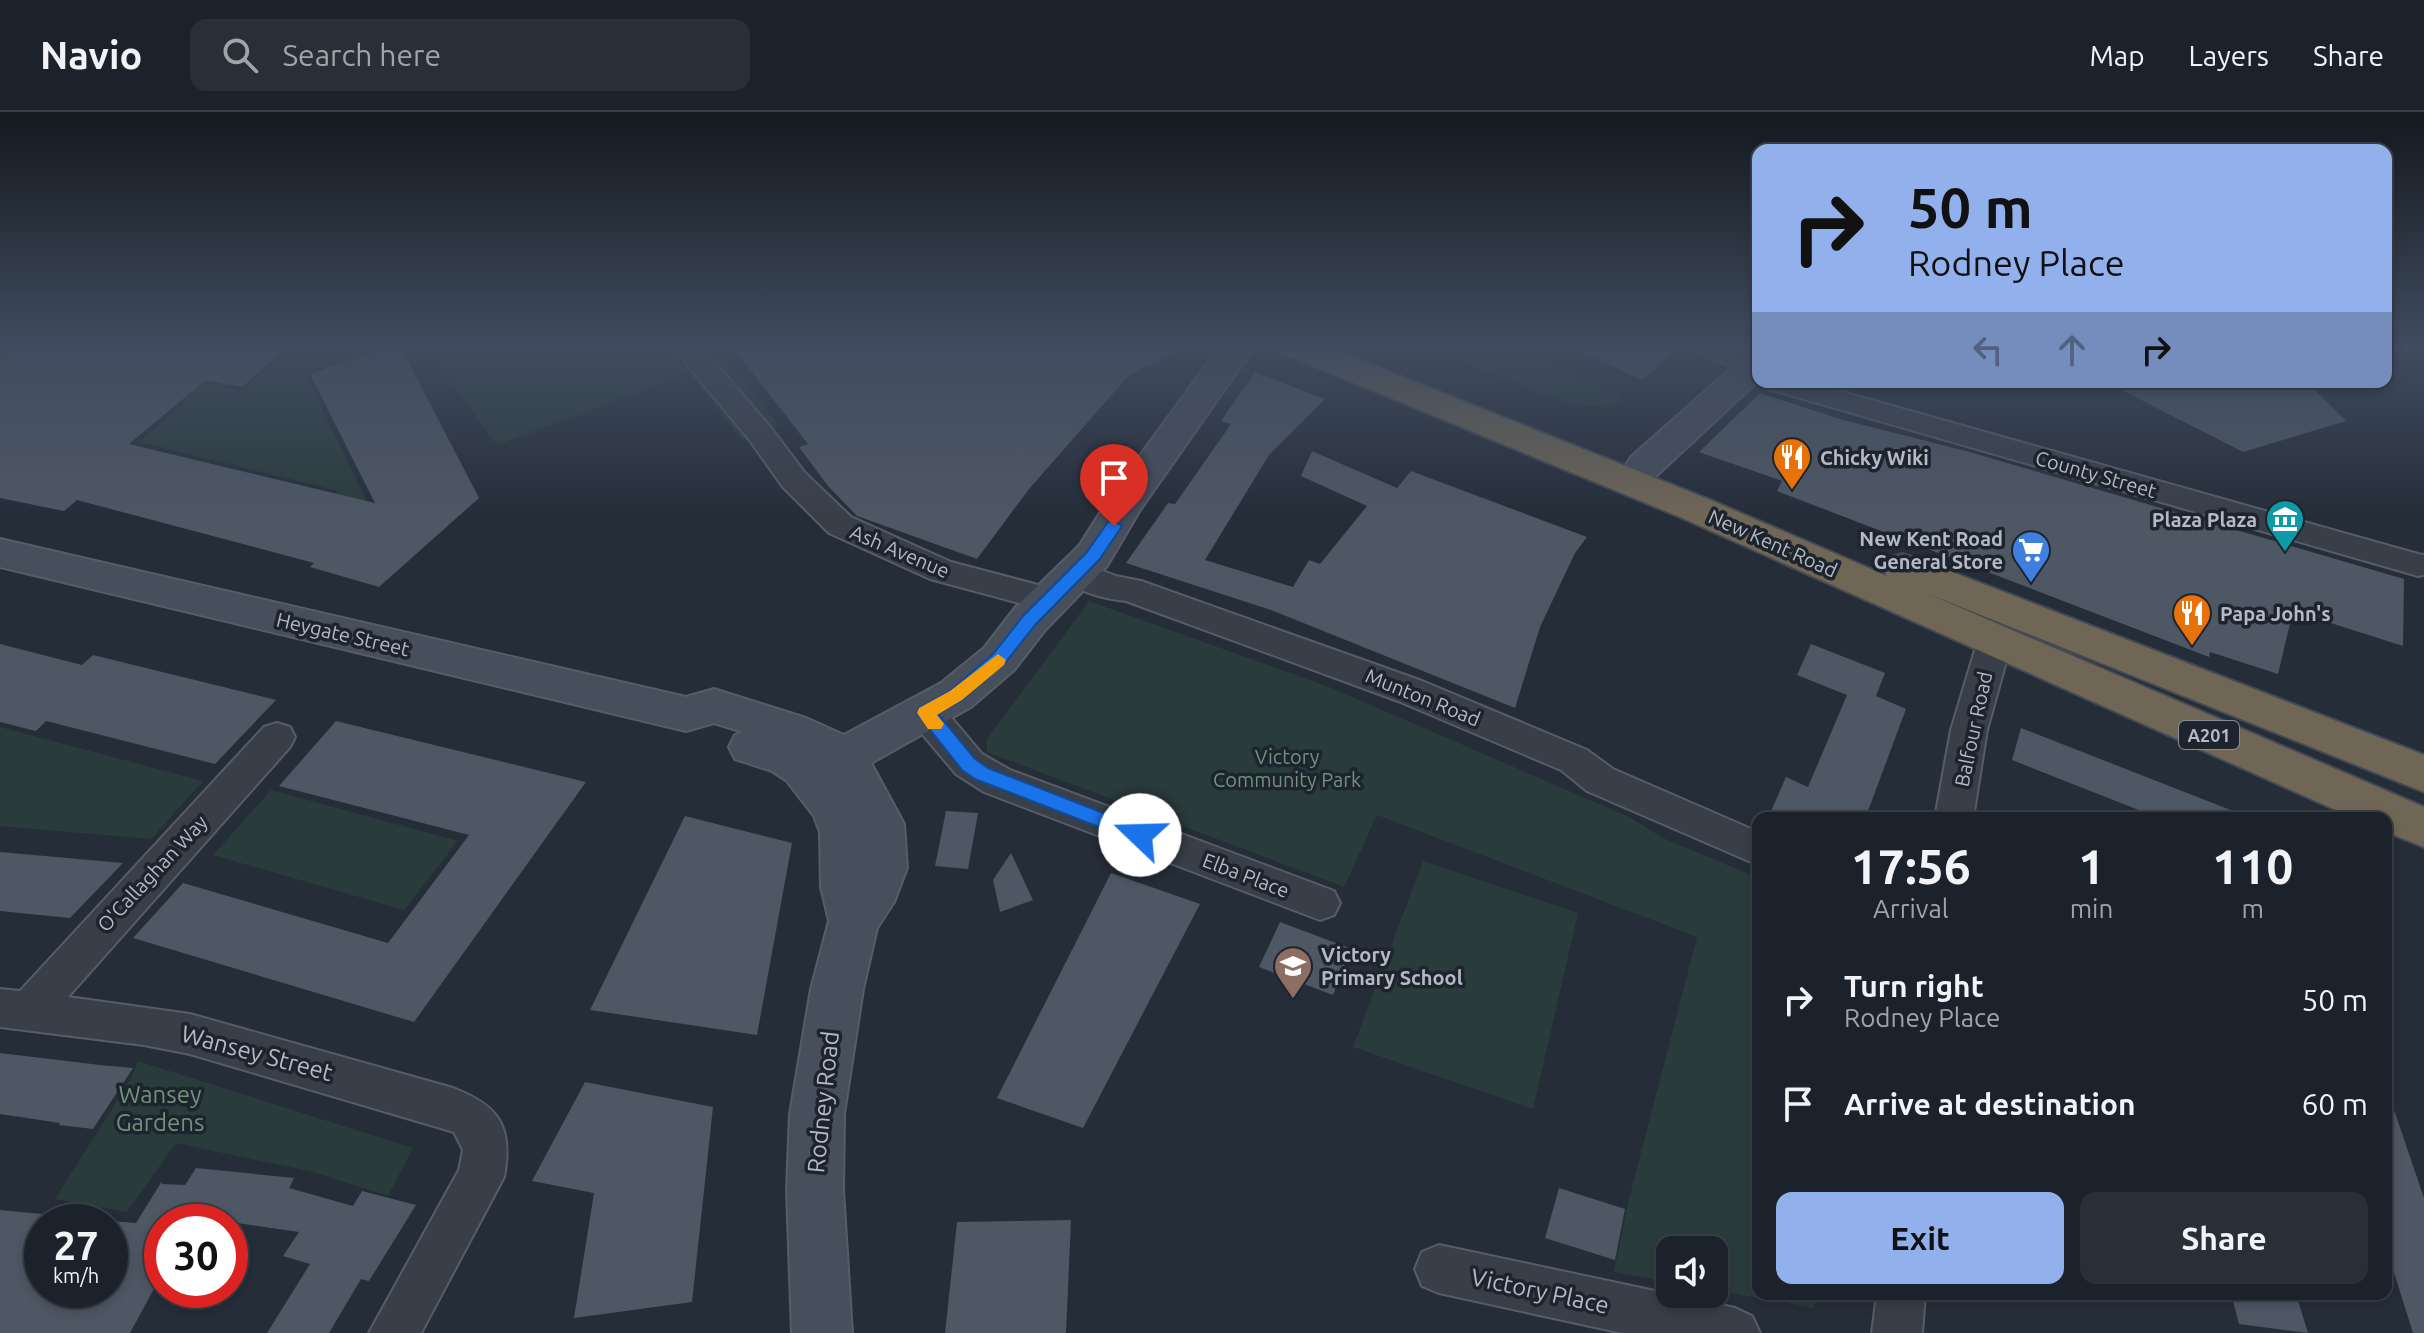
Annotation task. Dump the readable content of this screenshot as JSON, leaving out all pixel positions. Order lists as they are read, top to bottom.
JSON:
{
  "streets": {
    "highway": ["New Kent Road", "A201"],
    "street": [
      "County Street",
      "Ash Avenue",
      "Heygate Street",
      "Munton Road",
      "Balfour Road",
      "O'Callaghan Way",
      "Elba Place",
      "Wansey Street",
      "Rodney Road",
      "Victory Place"
    ]
  },
  "crossings": [
    ["New Kent Road", "Balfour Road"],
    ["Ash Avenue", "Munton Road"],
    ["Heygate Street", "Rodney Road"],
    ["O'Callaghan Way", "Wansey Street"]
  ],
  "parks": ["Victory Community Park", "Wansey Gardens"],
  "places": {
    "restaurant": ["Chicky Wiki", "Papa John's"],
    "museum": ["Plaza Plaza"],
    "supermarket": ["New Kent Road General Store"],
    "school or university": ["Victory Primary School"]
  },
  "page": {
    "header": "Navio",
    "search": "Search here",
    "nav": ["Map", "Layers", "Share"],
    "turn": ["50 m", "Rodney Place"],
    "eta": [
      "17:56",
      "Arrival",
      "1",
      "min",
      "110",
      "m"
    ],
    "list": [
      {
        "name": "Turn right",
        "note": "Rodney Place",
        "value": "50 m"
      },
      {
        "name": "Arrive at destination",
        "value": "60 m"
      }
    ],
    "buttons": ["Exit", "Share"],
    "speed": "27 km/h",
    "limit": "30"
  }
}
